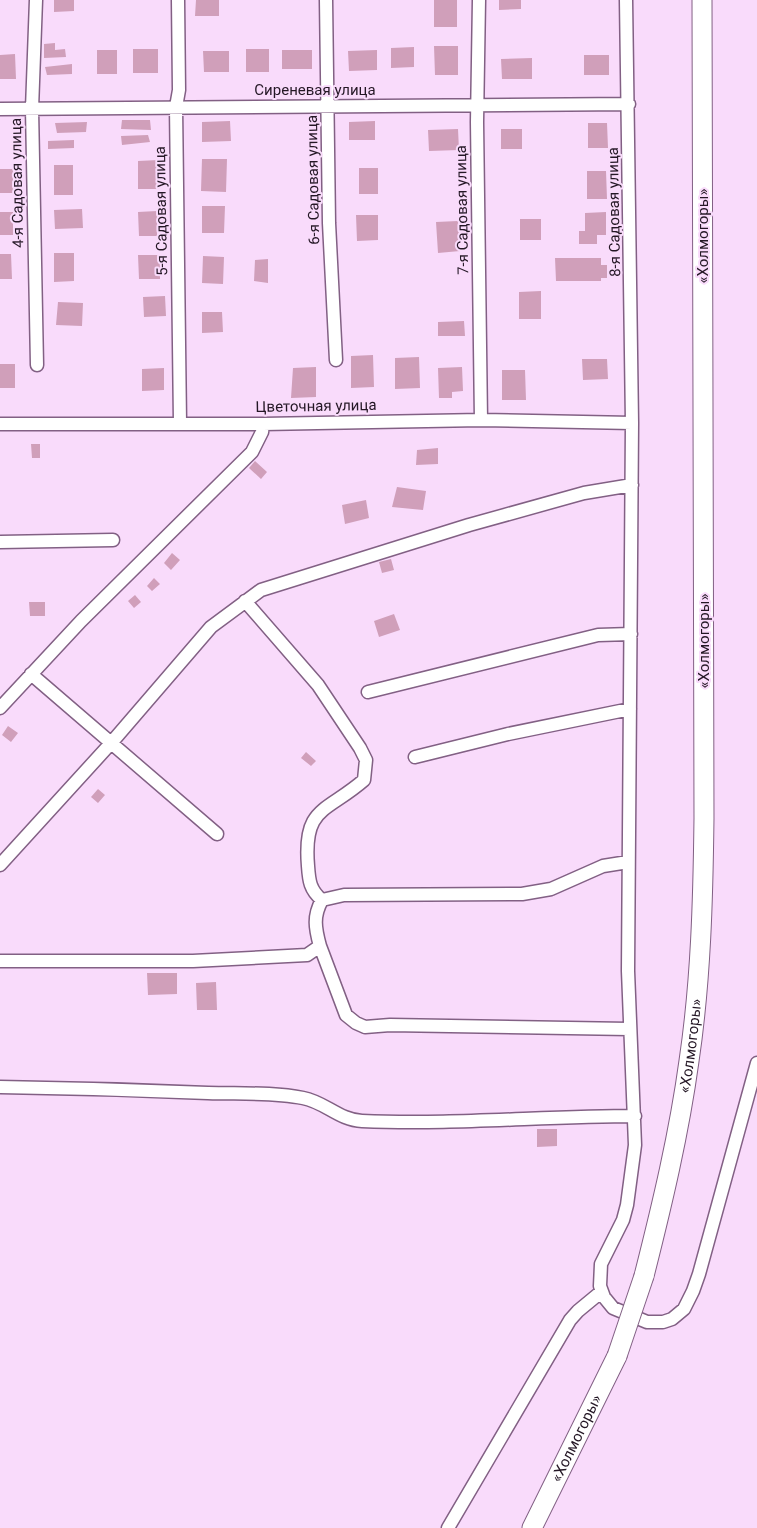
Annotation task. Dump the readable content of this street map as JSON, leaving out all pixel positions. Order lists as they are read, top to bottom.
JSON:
{
  "streets": {
    "highway": ["«Холмогоры»"],
    "street": [
      "Сиреневая улица",
      "6-я Садовая улица",
      "4-я Садовая улица",
      "7-я Садовая улица",
      "5-я Садовая улица",
      "8-я Садовая улица",
      "Цветочная улица"
    ]
  },
  "crossings": [
    ["Сиреневая улица", "6-я Садовая улица"],
    ["Сиреневая улица", "4-я Садовая улица"],
    ["Сиреневая улица", "7-я Садовая улица"],
    ["Сиреневая улица", "5-я Садовая улица"],
    ["Сиреневая улица", "8-я Садовая улица"],
    ["7-я Садовая улица", "Цветочная улица"],
    ["5-я Садовая улица", "Цветочная улица"],
    ["8-я Садовая улица", "Цветочная улица"]
  ]
}
